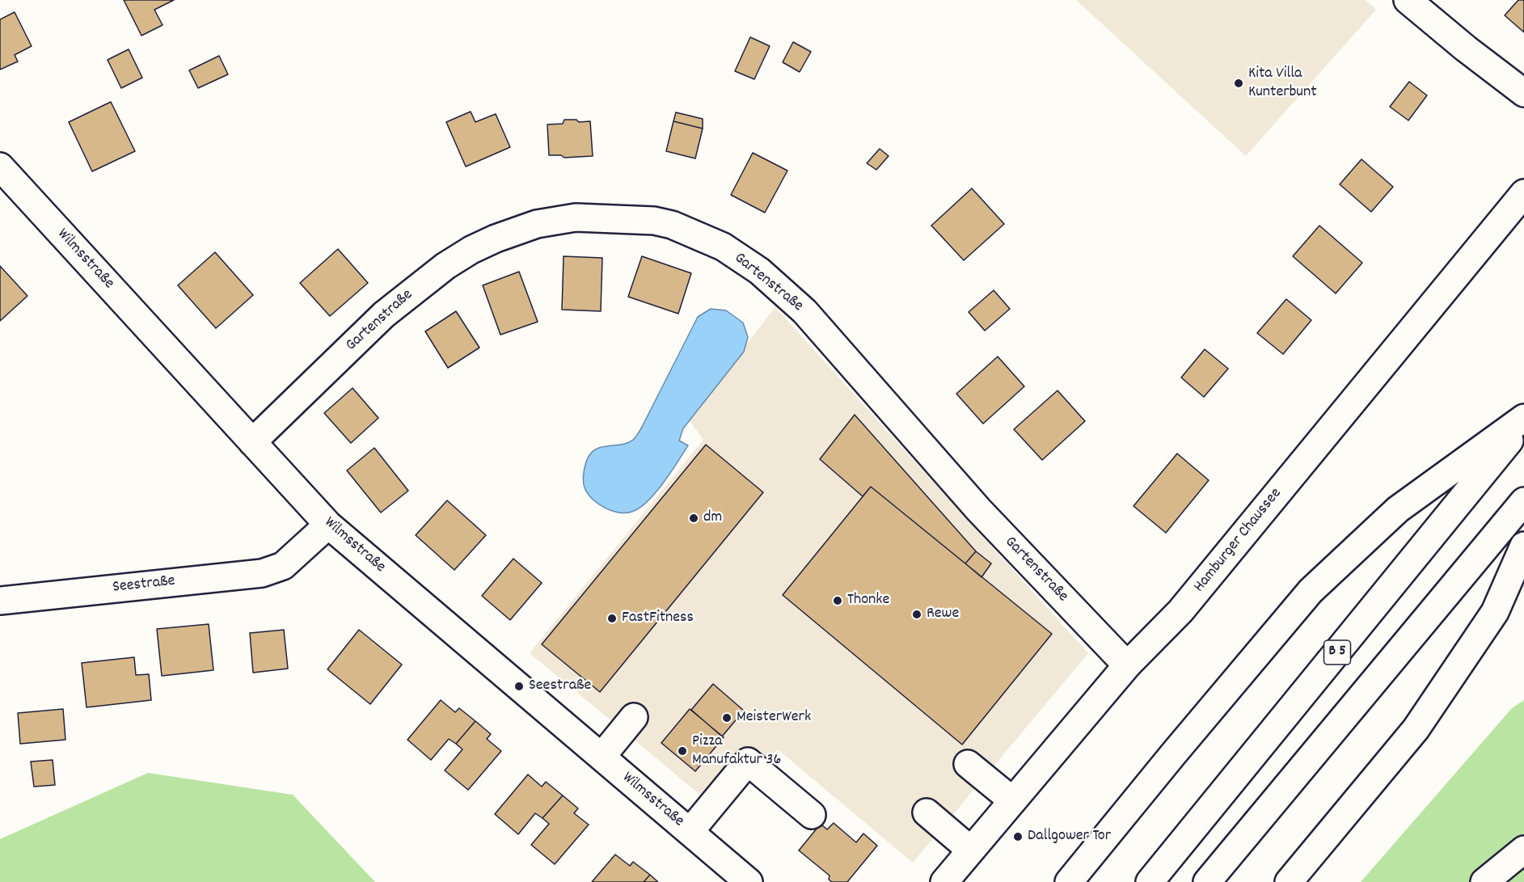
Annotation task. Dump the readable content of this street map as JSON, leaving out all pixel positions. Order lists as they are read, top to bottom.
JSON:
{
  "streets": {
    "main road": [
      "Wilmsstraße",
      "Gartenstraße",
      "Hamburger Chaussee",
      "Seestraße",
      "B 5"
    ]
  },
  "crossings": [
    ["Wilmsstraße", "Gartenstraße"],
    ["Wilmsstraße", "Seestraße"],
    ["Gartenstraße", "Hamburger Chaussee"]
  ],
  "places": [
    "Kita Villa Kunterbunt",
    "dm",
    "Thonke",
    "Rewe",
    "FastFitness",
    "Seestraße",
    "MeisterWerk",
    "Pizza Manufaktur 36",
    "Dallgower Tor"
  ]
}
